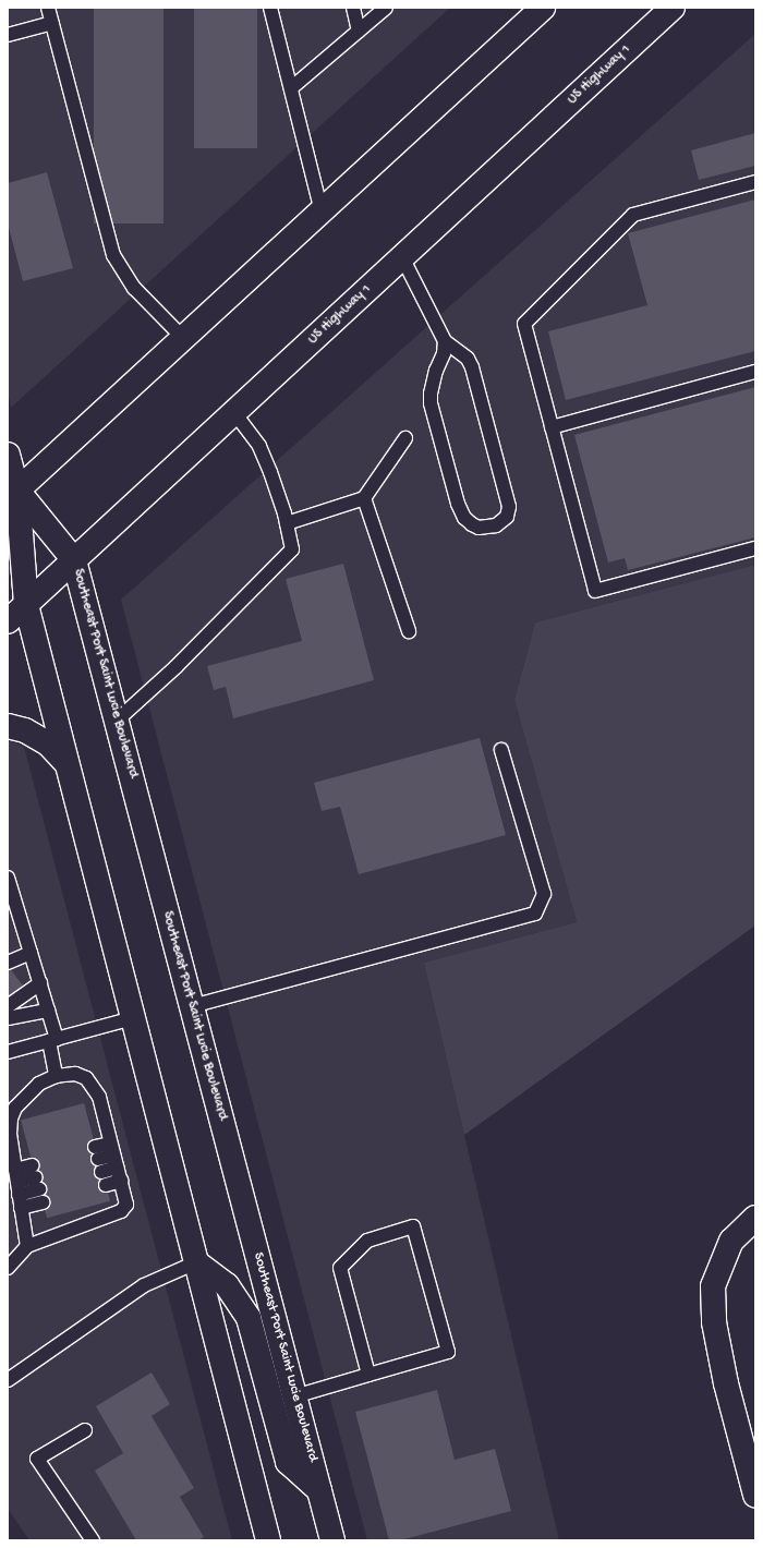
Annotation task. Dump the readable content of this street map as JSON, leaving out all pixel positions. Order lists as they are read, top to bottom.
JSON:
{
  "streets": {
    "main road": ["US Highway 1", "Southeast Port Saint Lucie Boulevard"]
  },
  "crossings": [
    ["US Highway 1", "Southeast Port Saint Lucie Boulevard"]
  ]
}
